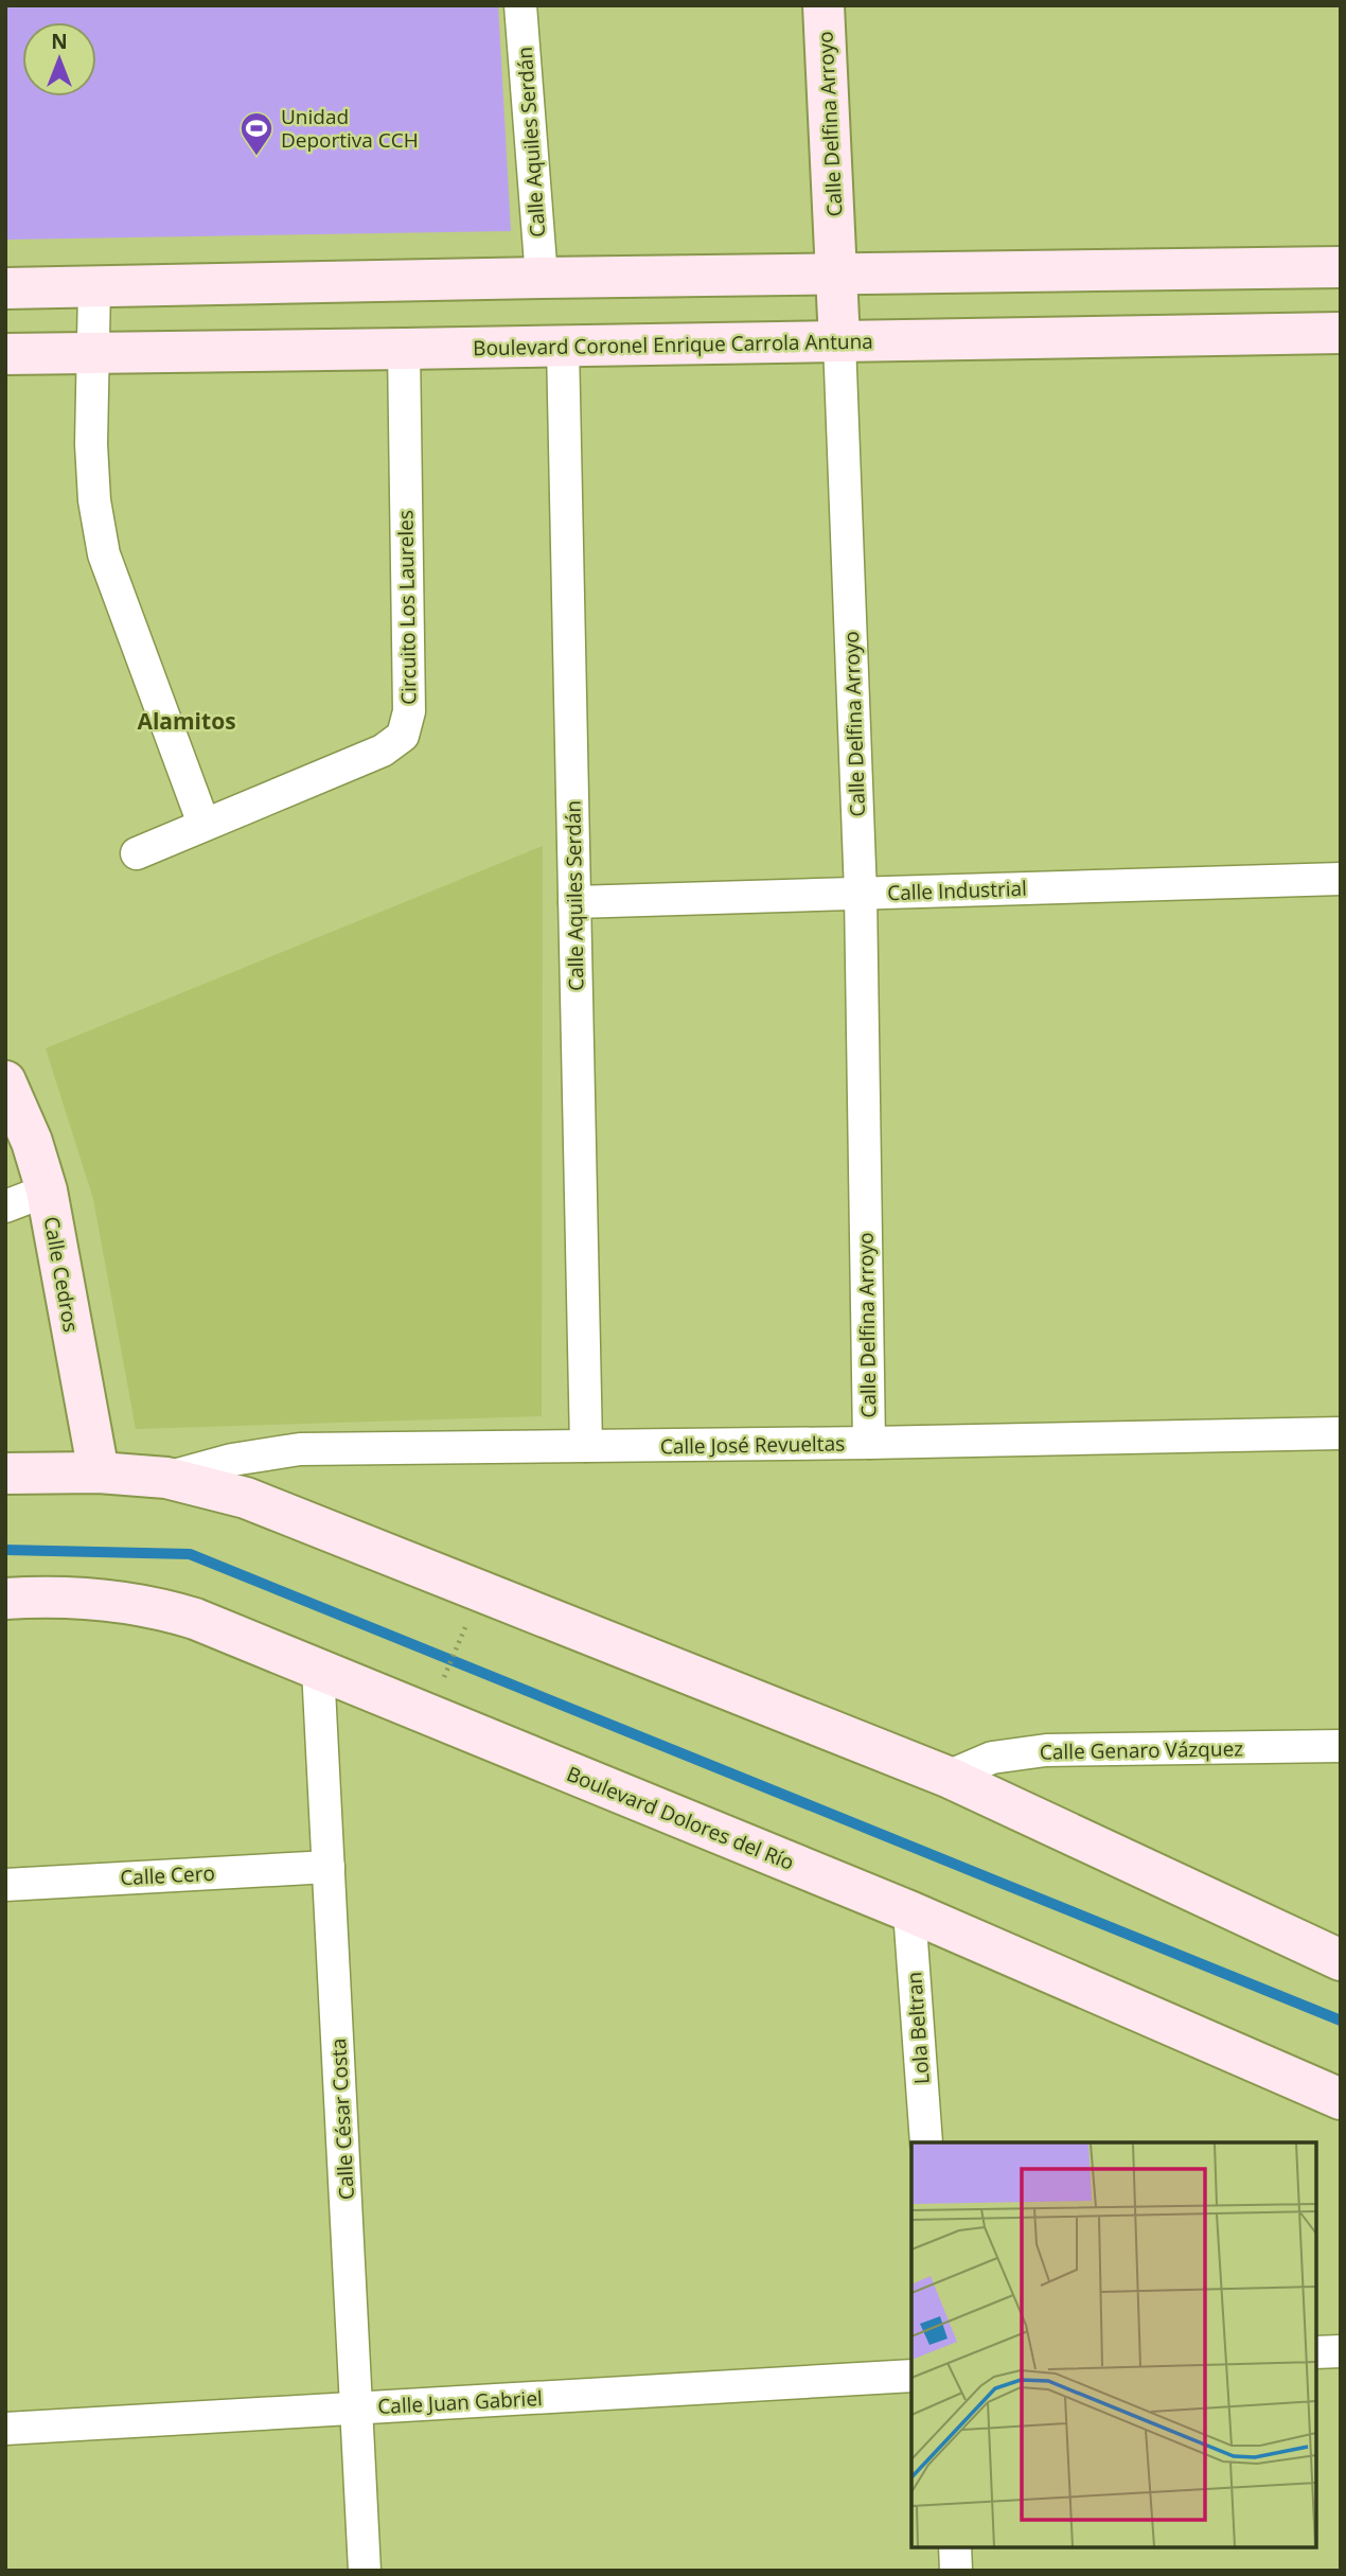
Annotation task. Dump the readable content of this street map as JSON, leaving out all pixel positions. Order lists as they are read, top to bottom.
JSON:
{
  "streets": {
    "street": [
      "Calle Delfina Arroyo",
      "Calle Aquiles Serdán",
      "Boulevard Coronel Enrique Carrola Antuna",
      "Circuito Los Laureles",
      "Calle Industrial",
      "Calle Cedros",
      "Calle José Revueltas",
      "Calle Genaro Vázquez",
      "Boulevard Dolores del Río",
      "Calle Cero",
      "Lola Beltran",
      "Calle César Costa",
      "Calle Juan Gabriel"
    ]
  },
  "crossings": [
    ["Calle Delfina Arroyo", "Boulevard Coronel Enrique Carrola Antuna"],
    ["Calle Delfina Arroyo", "Calle Industrial"],
    ["Calle Delfina Arroyo", "Calle José Revueltas"],
    ["Calle Aquiles Serdán", "Boulevard Coronel Enrique Carrola Antuna"],
    ["Calle Aquiles Serdán", "Calle Industrial"],
    ["Calle Aquiles Serdán", "Calle José Revueltas"],
    ["Boulevard Coronel Enrique Carrola Antuna", "Circuito Los Laureles"],
    ["Boulevard Dolores del Río", "Lola Beltran"],
    ["Boulevard Dolores del Río", "Calle César Costa"],
    ["Calle Cero", "Calle César Costa"],
    ["Calle César Costa", "Calle Juan Gabriel"]
  ],
  "districts": ["Alamitos"],
  "places": {
    "sports": ["Unidad Deportiva CCH"]
  },
  "north": "top"
}
